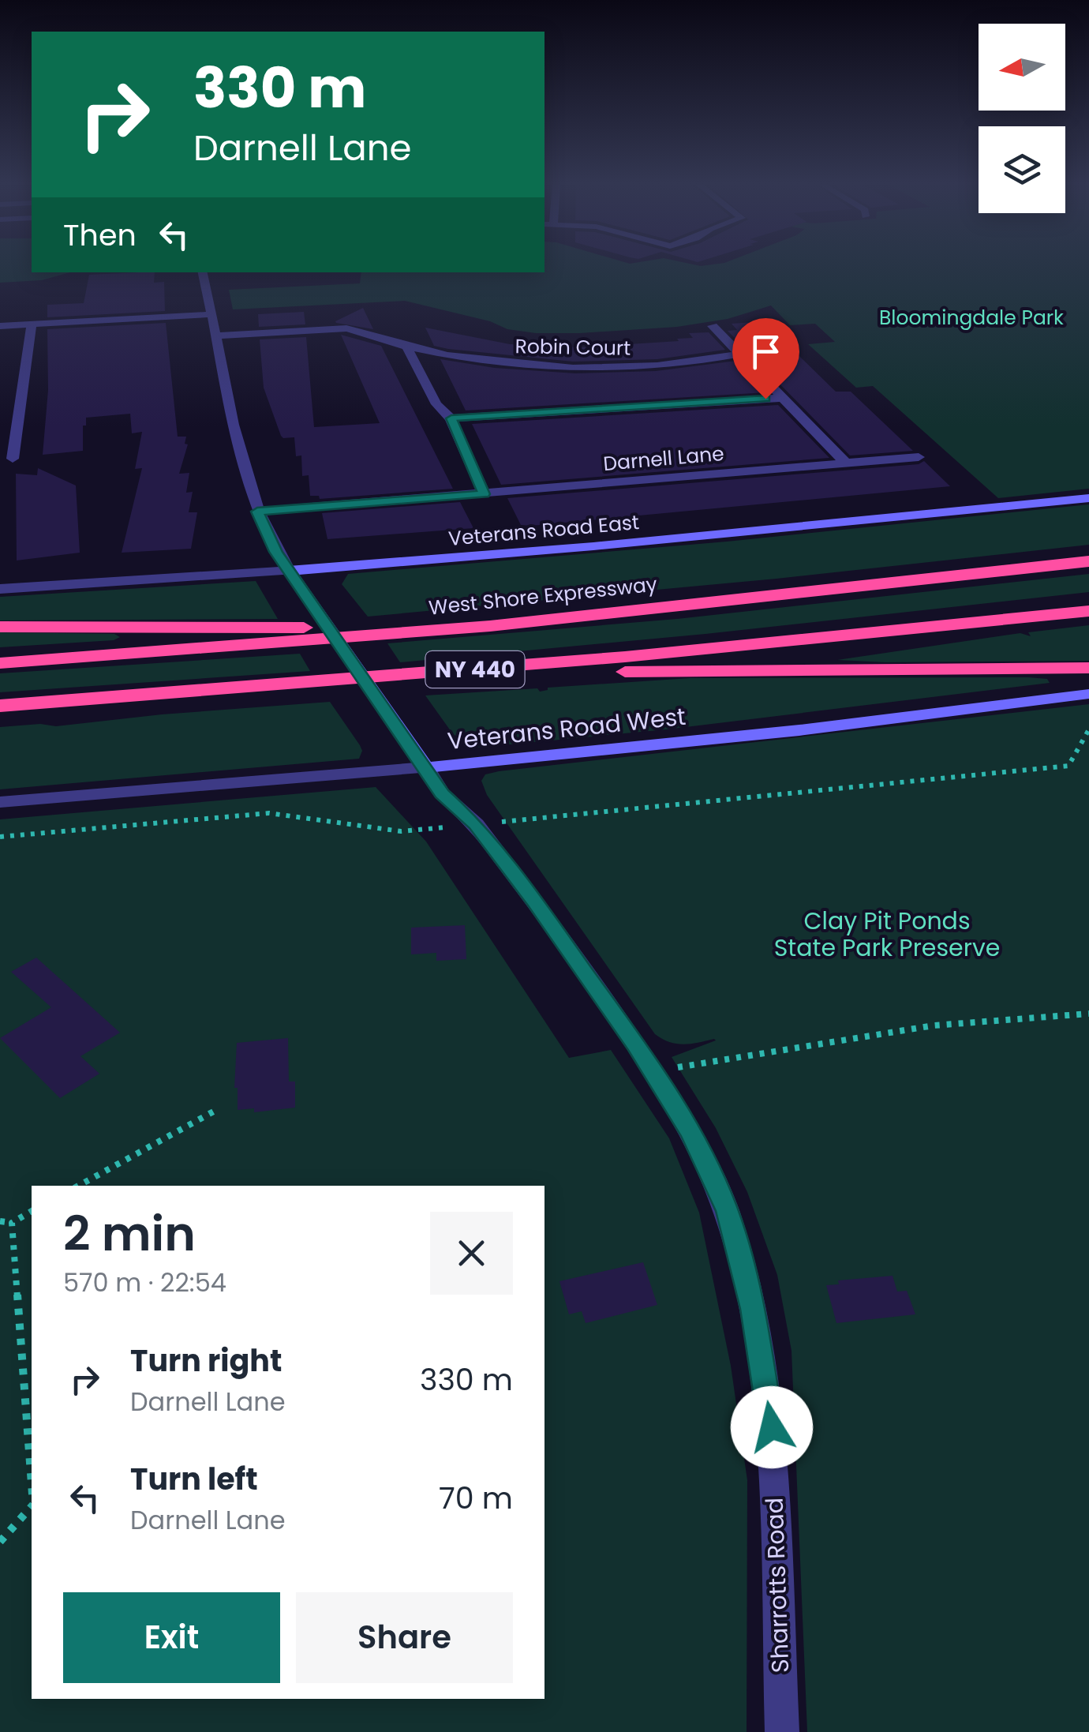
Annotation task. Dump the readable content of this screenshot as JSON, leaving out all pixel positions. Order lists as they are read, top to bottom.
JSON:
{
  "streets": {
    "highway": ["West Shore Expressway", "NY 440"],
    "street": [
      "Robin Court",
      "Darnell Lane",
      "Veterans Road East",
      "Veterans Road West",
      "Sharrotts Road"
    ]
  },
  "crossings": [
    ["Robin Court", "Sharrotts Road"],
    ["Darnell Lane", "Sharrotts Road"],
    ["Veterans Road East", "Sharrotts Road"],
    ["Veterans Road West", "Sharrotts Road"]
  ],
  "parks": ["Bloomingdale Park", "Clay Pit Ponds State Park Preserve"],
  "north": "left",
  "page": {
    "turn": ["330 m", "Darnell Lane"],
    "then": "Then",
    "heading": ["2 min", "570 m · 22:54"],
    "list": [
      {
        "name": "Turn right",
        "note": "Darnell Lane",
        "value": "330 m"
      },
      {
        "name": "Turn left",
        "note": "Darnell Lane",
        "value": "70 m"
      }
    ],
    "buttons": ["Exit", "Share"]
  }
}
